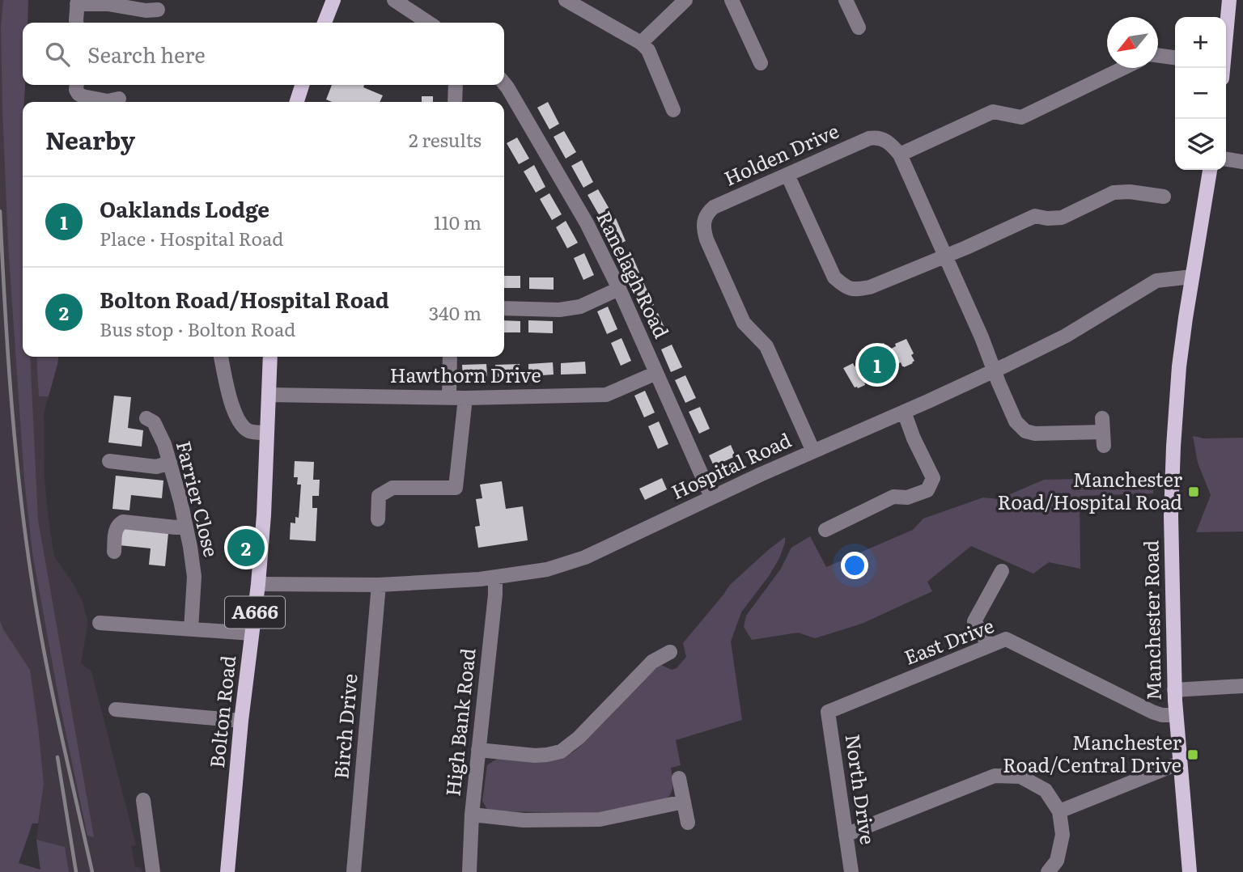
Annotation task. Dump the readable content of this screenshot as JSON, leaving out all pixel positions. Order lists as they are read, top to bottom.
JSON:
{
  "streets": {
    "main road": ["A666", "Manchester Road", "Bolton Road"],
    "street": [
      "Holden Drive",
      "Ranelagh Road",
      "Hawthorn Drive",
      "Hospital Road",
      "Farrier Close",
      "East Drive",
      "High Bank Road",
      "Birch Drive",
      "North Drive"
    ]
  },
  "crossings": [
    ["Holden Drive", "Hospital Road"],
    ["Ranelagh Road", "Hawthorn Drive"],
    ["Ranelagh Road", "Hospital Road"],
    ["Hawthorn Drive", "Bolton Road"],
    ["Hospital Road", "Manchester Road"],
    ["Hospital Road", "Bolton Road"],
    ["Hospital Road", "High Bank Road"],
    ["Hospital Road", "Birch Drive"],
    ["Manchester Road", "East Drive"],
    ["East Drive", "North Drive"]
  ],
  "places": {
    "transit": ["Manchester Road/Hospital Road", "Manchester Road/Central Drive"]
  },
  "north": "bottom left",
  "page": {
    "map_buttons": ["+", "−"],
    "search": "Search here",
    "heading": ["Nearby", "2 results"],
    "list": [
      {
        "mark": "1",
        "name": "Oaklands Lodge",
        "note": "Place · Hospital Road",
        "value": "110 m"
      },
      {
        "mark": "2",
        "name": "Bolton Road/Hospital Road",
        "note": "Bus stop · Bolton Road",
        "value": "340 m"
      }
    ],
    "pins": ["1", "2"]
  }
}
